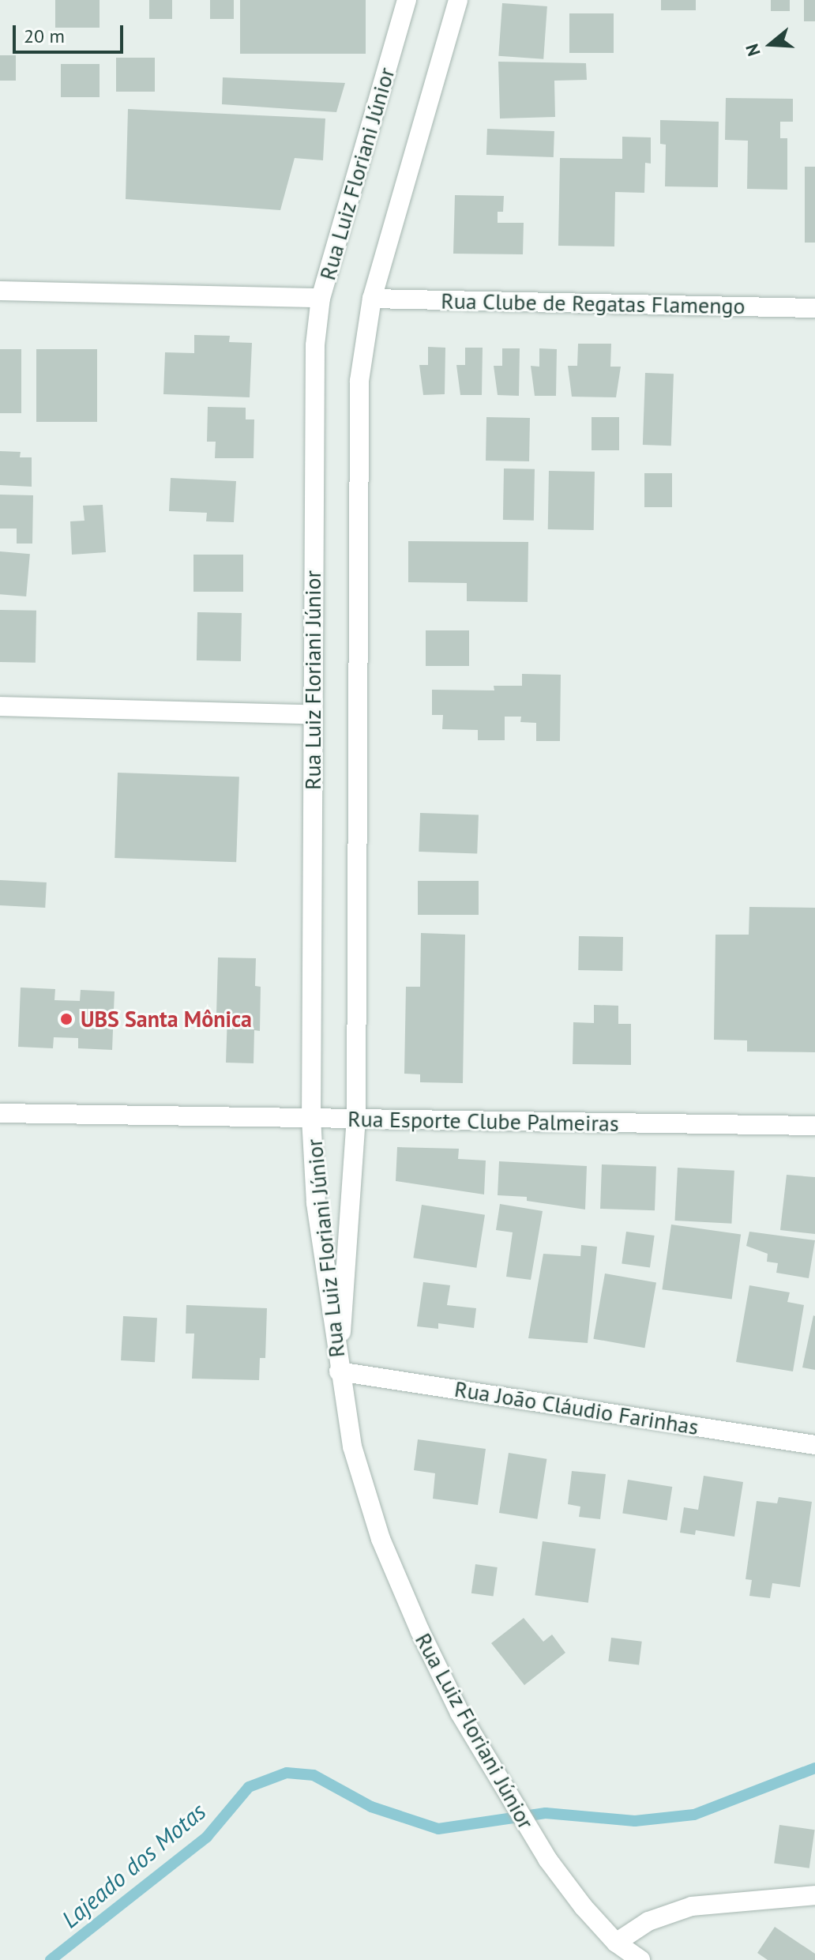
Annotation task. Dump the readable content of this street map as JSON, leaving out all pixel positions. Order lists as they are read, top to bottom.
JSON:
{
  "streets": {
    "street": [
      "Rua Luiz Floriani Júnior",
      "Rua Clube de Regatas Flamengo",
      "Rua Esporte Clube Palmeiras",
      "Rua João Cláudio Farinhas"
    ]
  },
  "crossings": [
    ["Rua Luiz Floriani Júnior", "Rua Clube de Regatas Flamengo"],
    ["Rua Luiz Floriani Júnior", "Rua Esporte Clube Palmeiras"],
    ["Rua Luiz Floriani Júnior", "Rua João Cláudio Farinhas"]
  ],
  "water": ["Lajeado dos Motas"],
  "places": ["UBS Santa Mônica"],
  "scale_bar": "20 m",
  "north": "left"
}
